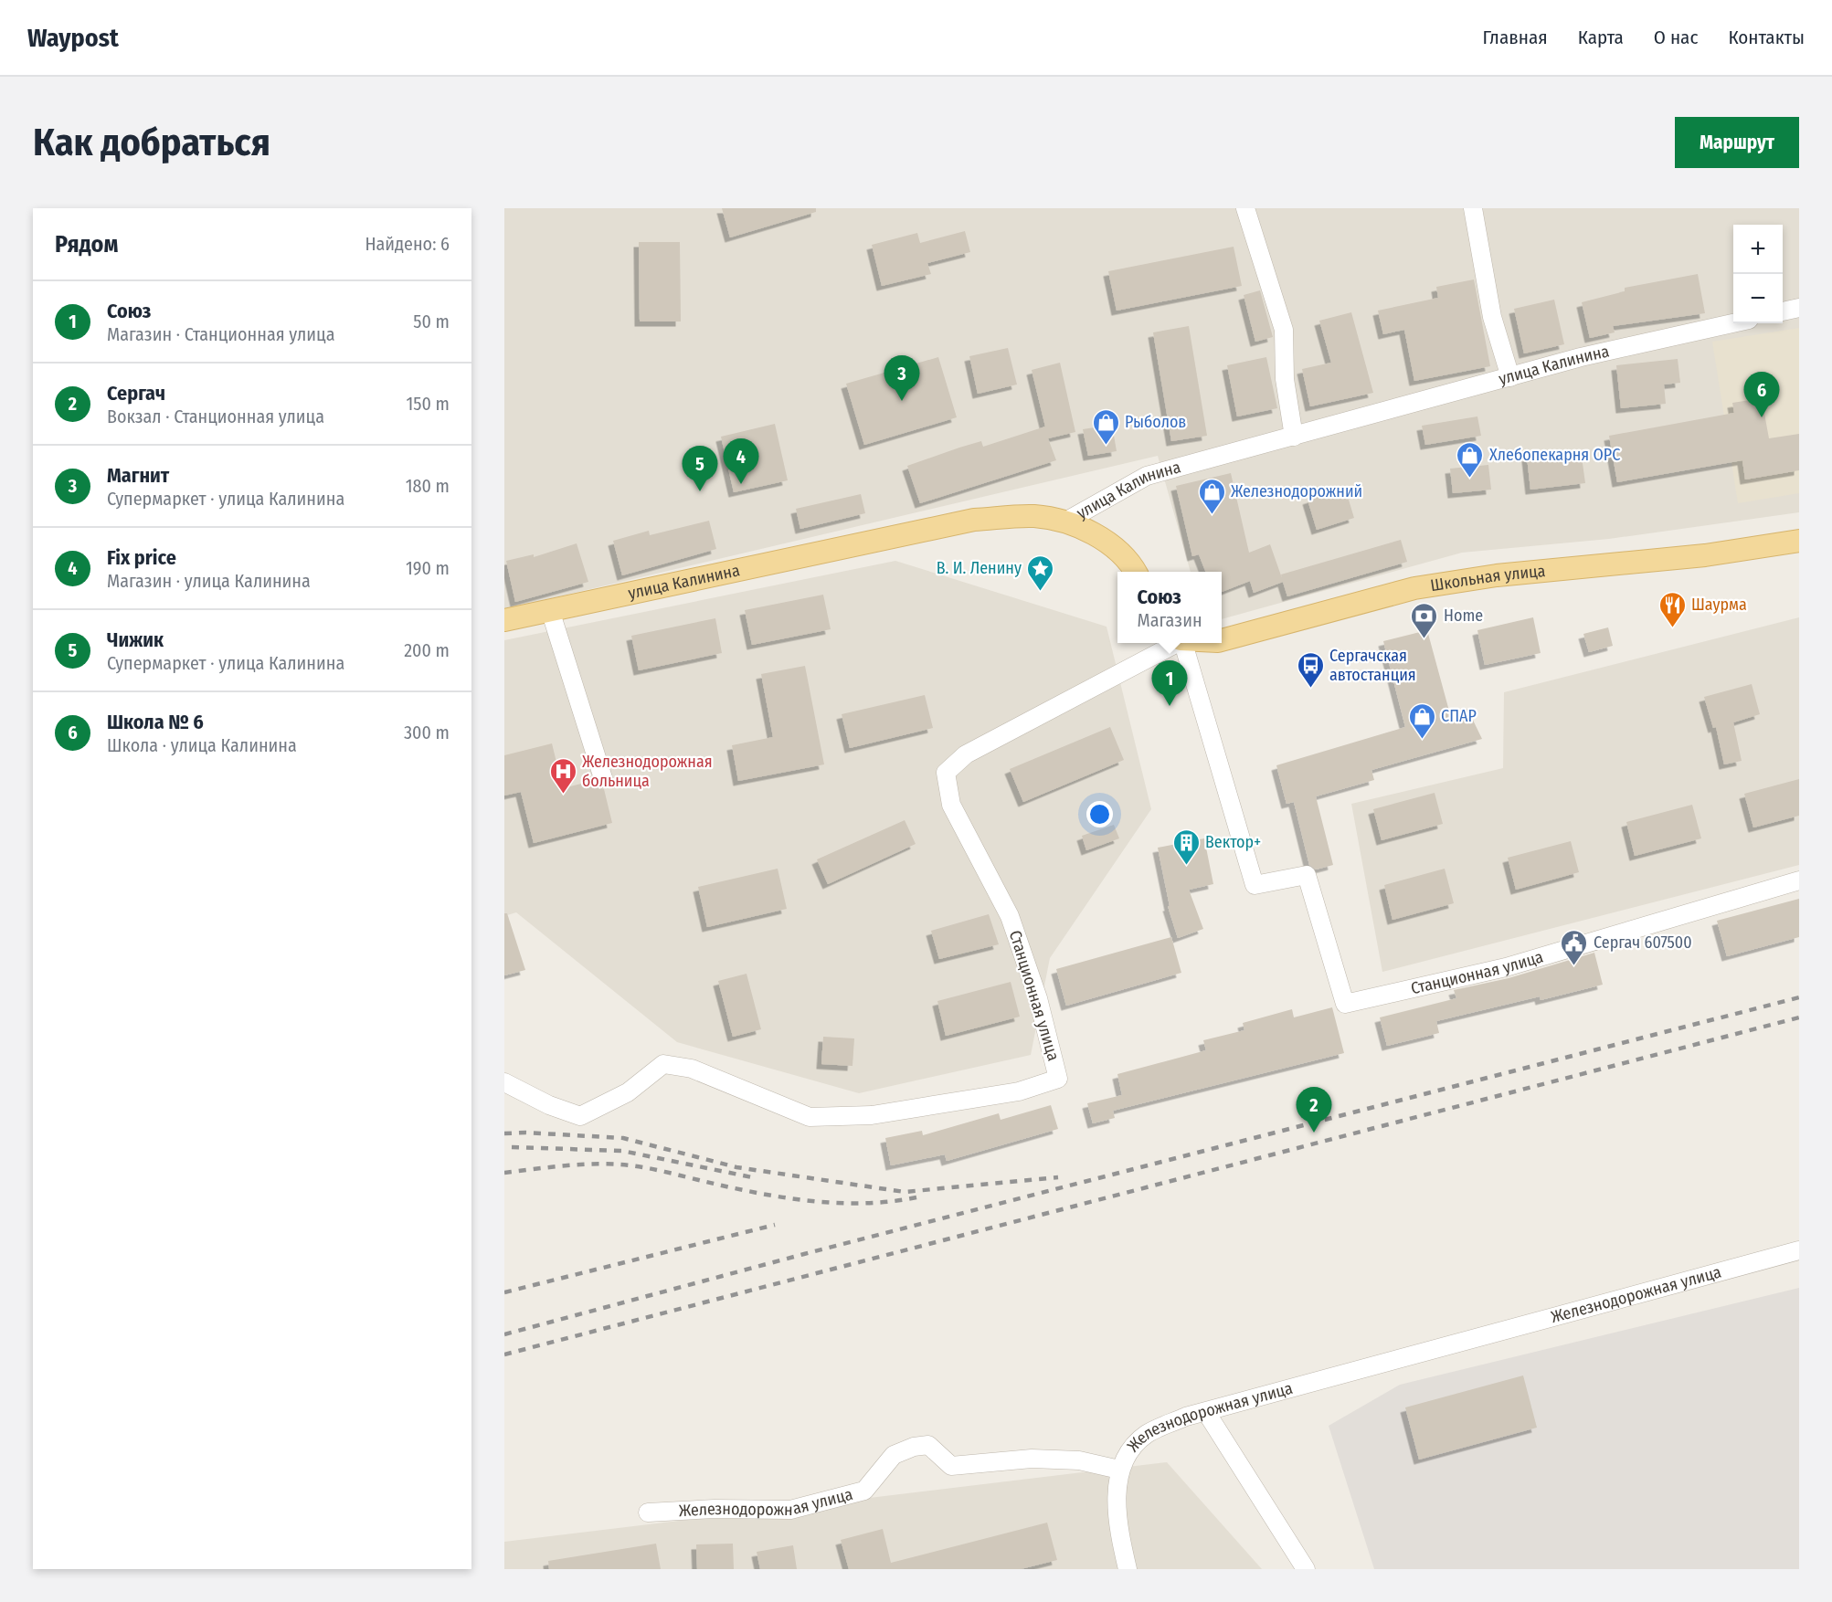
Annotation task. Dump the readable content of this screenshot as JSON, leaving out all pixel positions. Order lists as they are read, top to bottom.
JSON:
{
  "streets": {
    "main road": ["улица Калинина", "Школьная улица"],
    "street": ["Станционная улица", "Железнодорожная улица"]
  },
  "places": {
    "shop": [
      "Рыболов",
      "Хлебопекарня ОРС",
      "Железнодорожний",
      "СПАР"
    ],
    "place": ["В. И. Ленину"],
    "restaurant": ["Шаурма"],
    "bank": ["Home"],
    "bus stop": ["Сергачская автостанция"],
    "hospital": ["Железнодорожная больница"],
    "building": ["Вектор+"],
    "public building": ["Сергач 607500"]
  },
  "page": {
    "header": "Waypost",
    "nav": [
      "Главная",
      "Карта",
      "О нас",
      "Контакты"
    ],
    "buttons": "Маршрут",
    "title": "Как добраться",
    "heading": ["Рядом", "Найдено: 6"],
    "map_buttons": ["+", "−"],
    "list": [
      {
        "mark": "1",
        "name": "Союз",
        "note": "Магазин · Станционная улица",
        "value": "50 m"
      },
      {
        "mark": "2",
        "name": "Сергач",
        "note": "Вокзал · Станционная улица",
        "value": "150 m"
      },
      {
        "mark": "3",
        "name": "Магнит",
        "note": "Супермаркет · улица Калинина",
        "value": "180 m"
      },
      {
        "mark": "4",
        "name": "Fix price",
        "note": "Магазин · улица Калинина",
        "value": "190 m"
      },
      {
        "mark": "5",
        "name": "Чижик",
        "note": "Супермаркет · улица Калинина",
        "value": "200 m"
      },
      {
        "mark": "6",
        "name": "Школа № 6",
        "note": "Школа · улица Калинина",
        "value": "300 m"
      }
    ],
    "pins": [
      "3",
      "6",
      "4",
      "5",
      "1",
      "2"
    ],
    "popup": ["Союз", "Магазин"]
  }
}
